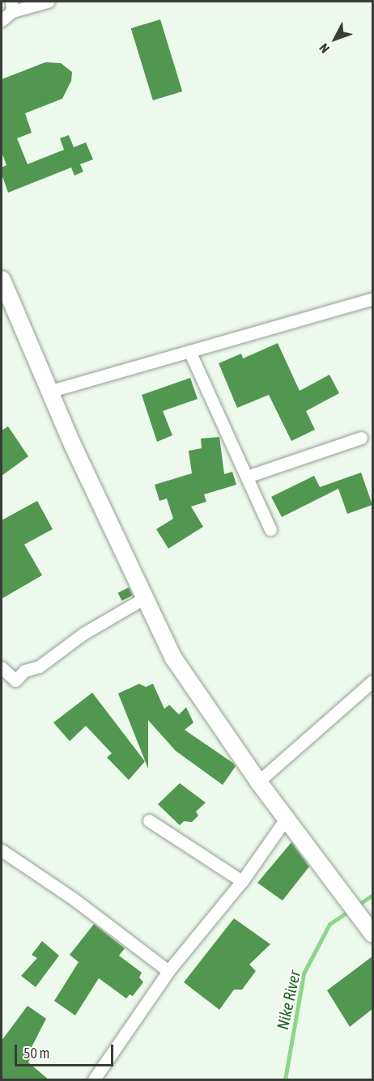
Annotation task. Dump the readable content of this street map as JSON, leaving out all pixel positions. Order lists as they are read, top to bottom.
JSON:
{
  "water": ["Nike River"],
  "scale_bar": "50 m",
  "north": "bottom left"
}
